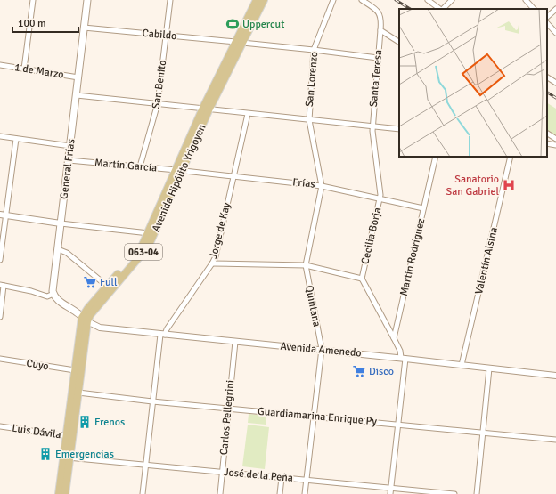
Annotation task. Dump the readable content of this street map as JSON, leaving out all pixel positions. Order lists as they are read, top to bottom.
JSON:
{
  "streets": {
    "main road": ["General Frías", "Avenida Hipólito Yrigoyen", "063-04"],
    "street": [
      "Cabildo",
      "1 de Marzo",
      "Santa Teresa",
      "San Lorenzo",
      "San Benito",
      "Martín García",
      "Frías",
      "Jorge de Kay",
      "Cecilia Borja",
      "Martín Rodríguez",
      "Valentín Alsina",
      "Quintana",
      "Avenida Amenedo",
      "Cuyo",
      "Guardiamarina Enrique Py",
      "Carlos Pellegrini",
      "Luis Dávila",
      "José de la Peña"
    ]
  },
  "crossings": [
    ["Cabildo", "Santa Teresa"],
    ["Cabildo", "San Lorenzo"],
    ["Cabildo", "San Benito"],
    ["Cabildo", "General Frías"],
    ["Cabildo", "Avenida Hipólito Yrigoyen"],
    ["1 de Marzo", "General Frías"],
    ["Santa Teresa", "Cecilia Borja"],
    ["San Lorenzo", "Quintana"],
    ["San Benito", "Martín García"],
    ["Martín García", "General Frías"],
    ["Martín García", "Avenida Hipólito Yrigoyen"],
    ["Martín García", "Frías"],
    ["Avenida Hipólito Yrigoyen", "Frías"],
    ["Avenida Hipólito Yrigoyen", "Avenida Amenedo"],
    ["Avenida Hipólito Yrigoyen", "Cuyo"],
    ["Avenida Hipólito Yrigoyen", "Guardiamarina Enrique Py"],
    ["Avenida Hipólito Yrigoyen", "Luis Dávila"],
    ["Avenida Hipólito Yrigoyen", "José de la Peña"],
    ["Frías", "Jorge de Kay"],
    ["Frías", "Cecilia Borja"],
    ["Frías", "Martín Rodríguez"],
    ["Frías", "Quintana"],
    ["Jorge de Kay", "Avenida Amenedo"],
    ["Jorge de Kay", "Guardiamarina Enrique Py"],
    ["Jorge de Kay", "José de la Peña"],
    ["Cecilia Borja", "Martín Rodríguez"],
    ["Valentín Alsina", "Avenida Amenedo"],
    ["Quintana", "Avenida Amenedo"],
    ["Quintana", "Guardiamarina Enrique Py"],
    ["Quintana", "José de la Peña"],
    ["Avenida Amenedo", "Carlos Pellegrini"],
    ["Guardiamarina Enrique Py", "Carlos Pellegrini"],
    ["Carlos Pellegrini", "José de la Peña"]
  ],
  "places": {
    "sports": ["Uppercut"],
    "hospital": ["Sanatorio San Gabriel"],
    "supermarket": ["Full", "Disco"],
    "building": ["Frenos", "Emergencias"]
  },
  "scale_bar": "100 m"
}
